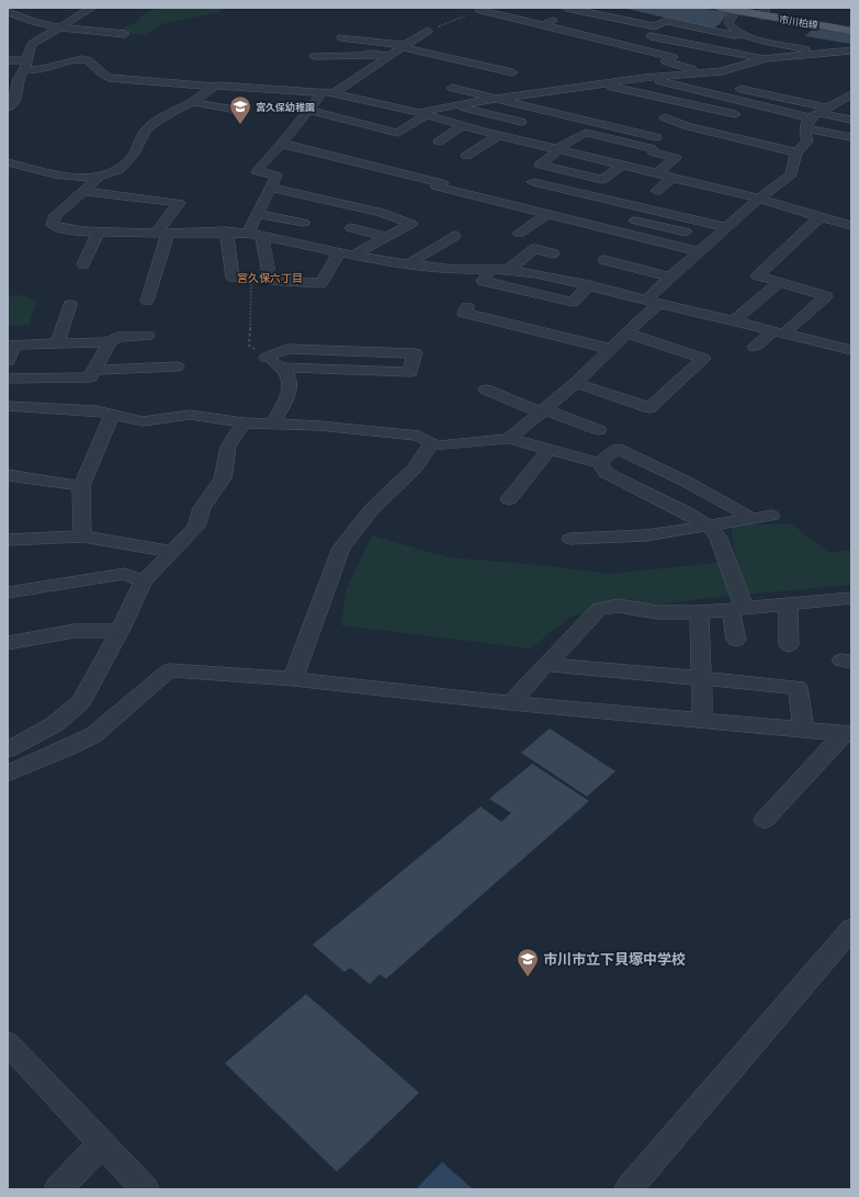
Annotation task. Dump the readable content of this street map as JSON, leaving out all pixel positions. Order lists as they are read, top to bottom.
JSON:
{
  "streets": {
    "main road": ["市川柏線"]
  },
  "districts": ["宮久保六丁目"],
  "places": {
    "school or university": ["宮久保幼稚園", "市川市立下貝塚中学校"]
  }
}
